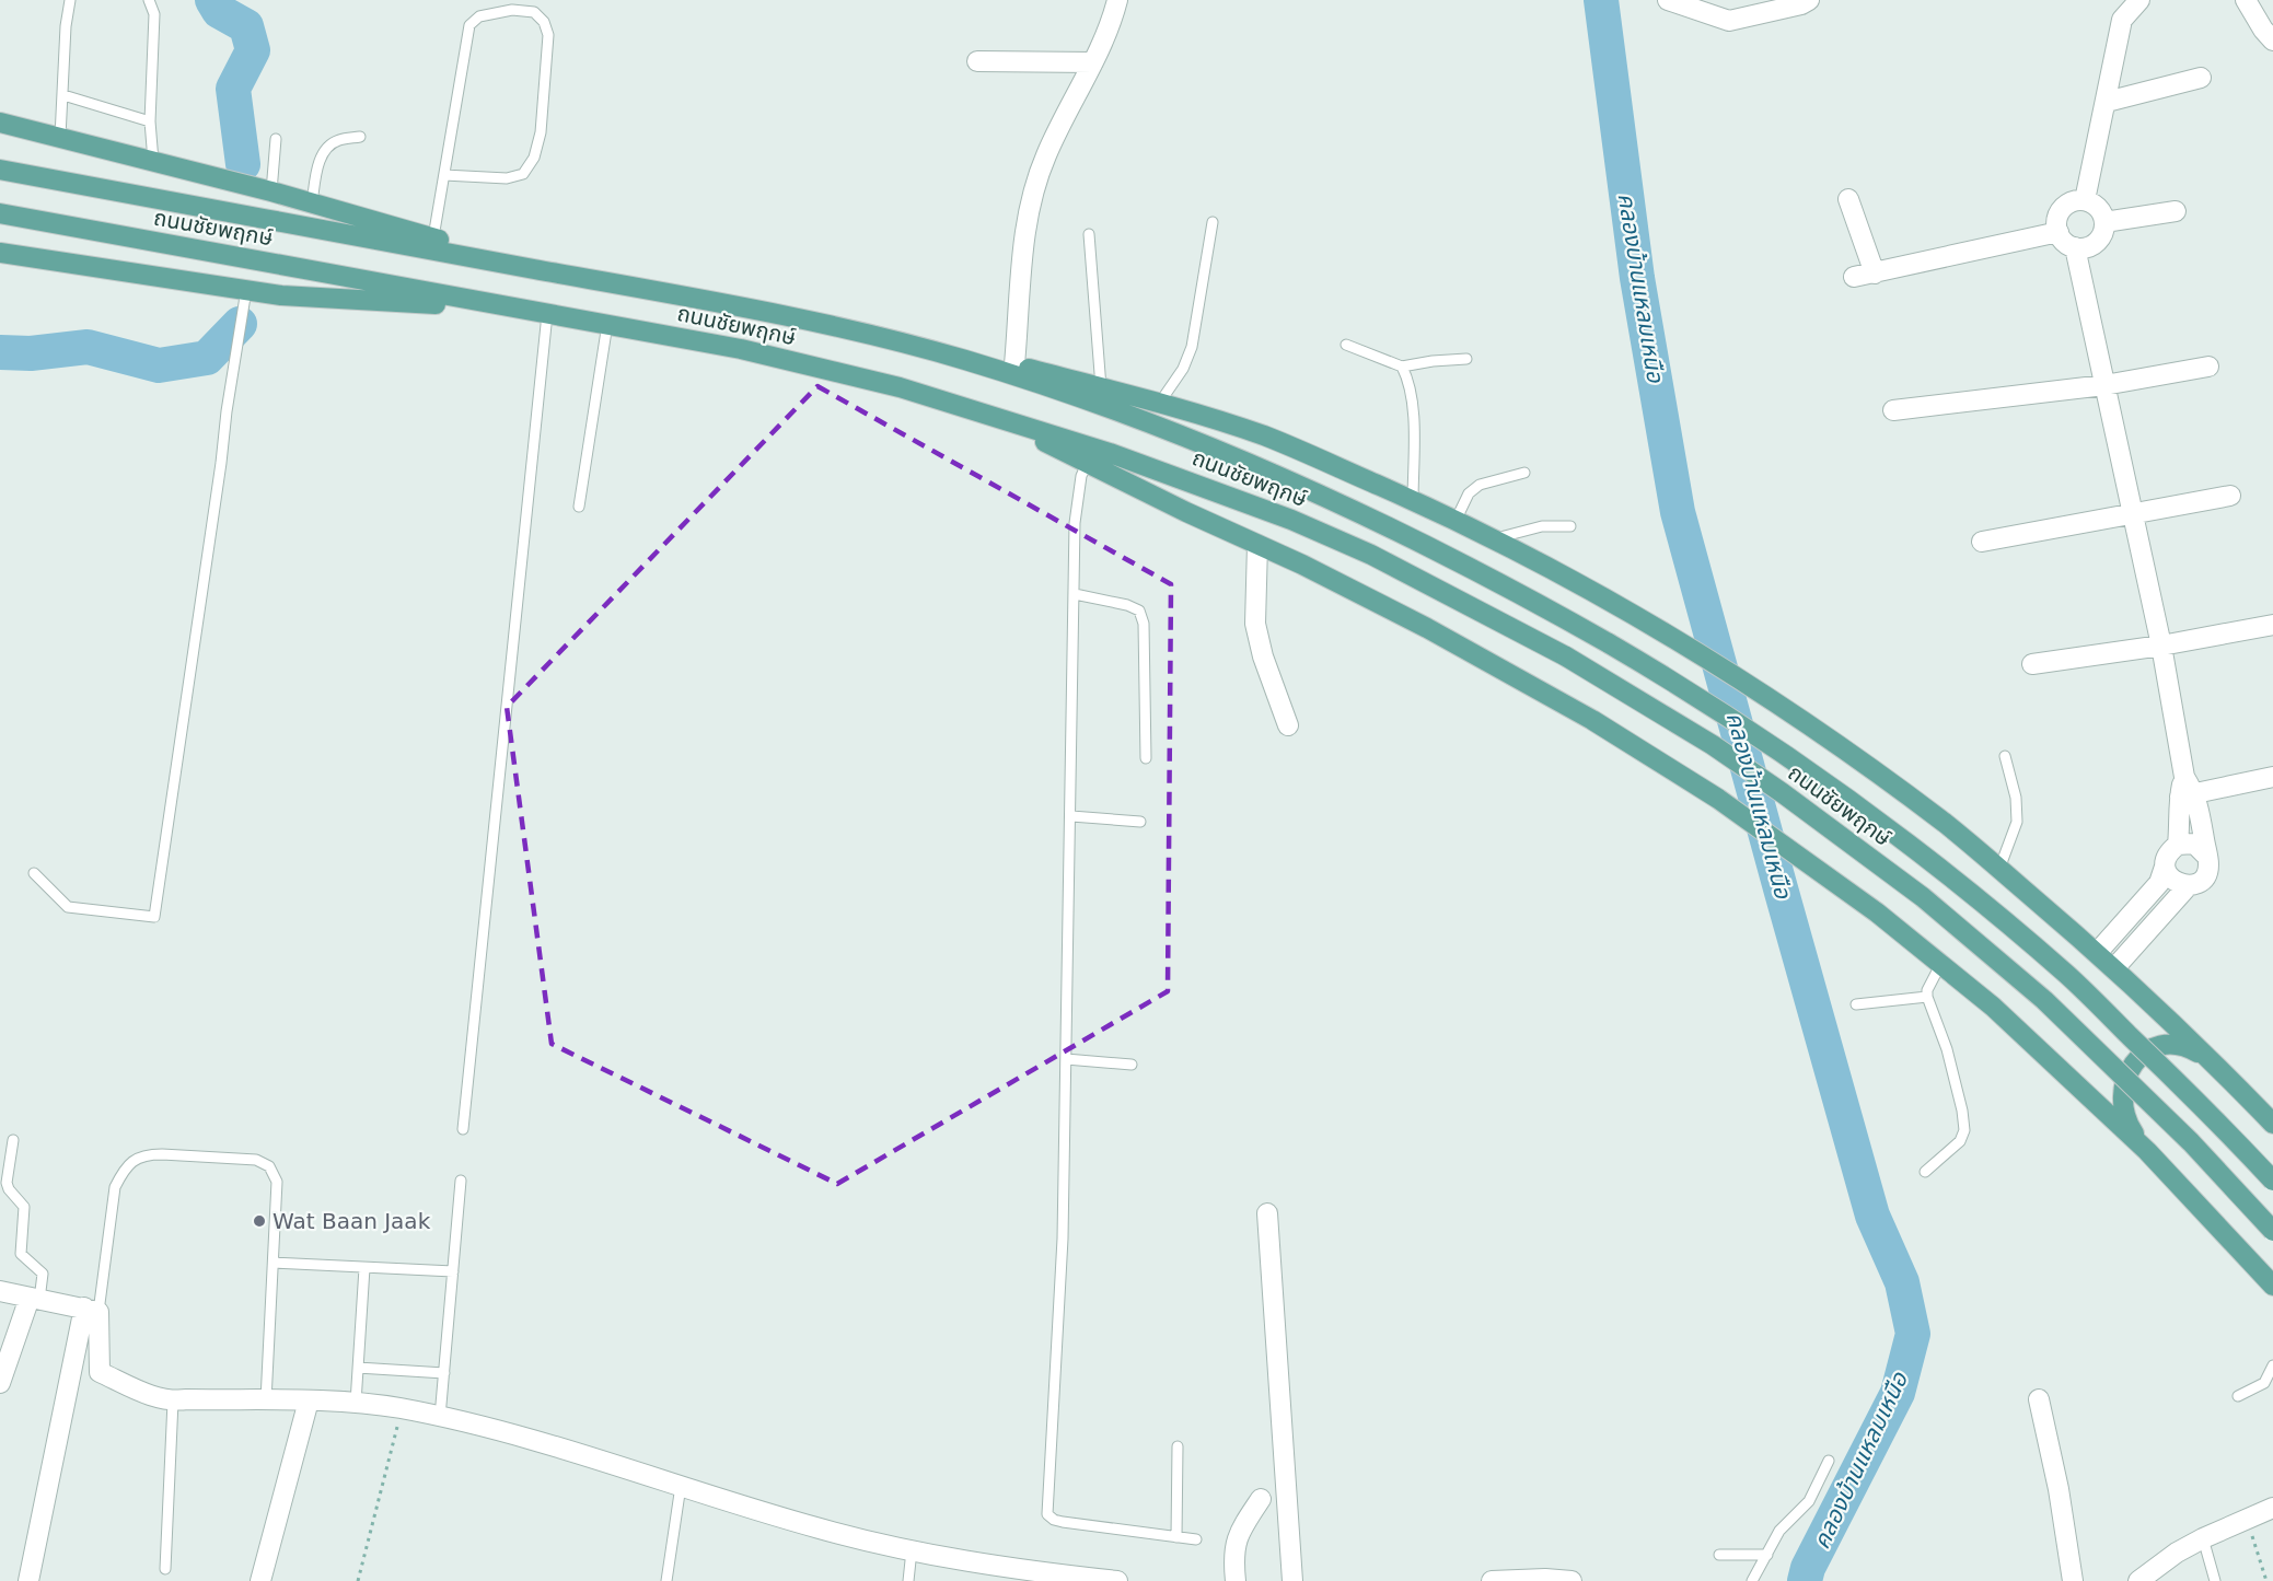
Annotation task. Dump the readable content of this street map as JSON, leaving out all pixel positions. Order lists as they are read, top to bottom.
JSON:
{
  "streets": {
    "main road": ["ถนนชัยพฤกษ์"]
  },
  "water": ["คลองบ้านแหลมเหนือ"],
  "places": ["Wat Baan Jaak"]
}
